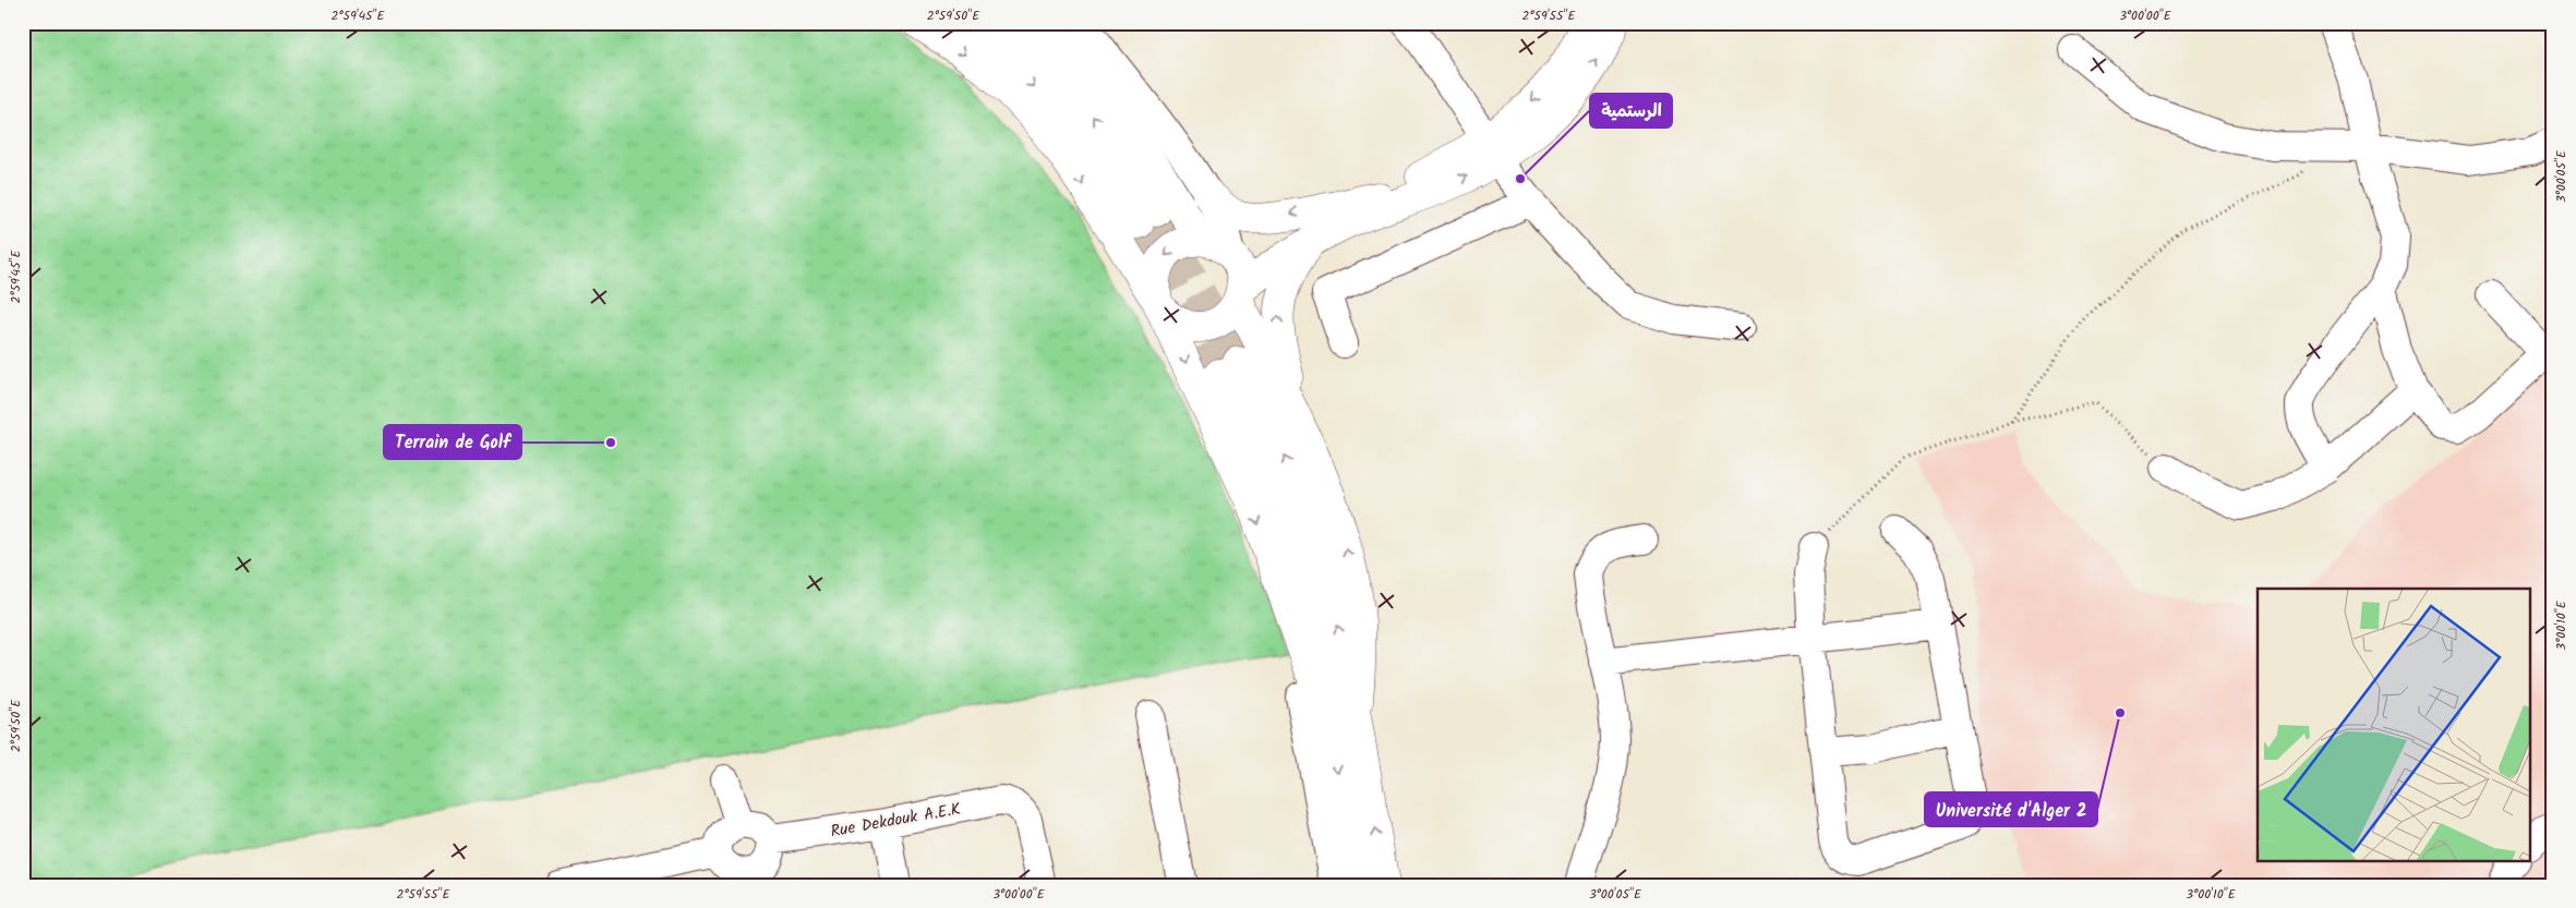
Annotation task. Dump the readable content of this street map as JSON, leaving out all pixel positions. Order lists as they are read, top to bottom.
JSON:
{
  "streets": {
    "street": ["Rue Dekdouk A.E.K"]
  },
  "places": ["الرستمية", "Terrain de Golf", "Université d'Alger 2"],
  "coordinates": [
    "2°59'45\"E",
    "2°59'50\"E",
    "2°59'55\"E",
    "3°00'00\"E",
    "3°00'05\"E",
    "3°00'10\"E"
  ]
}
